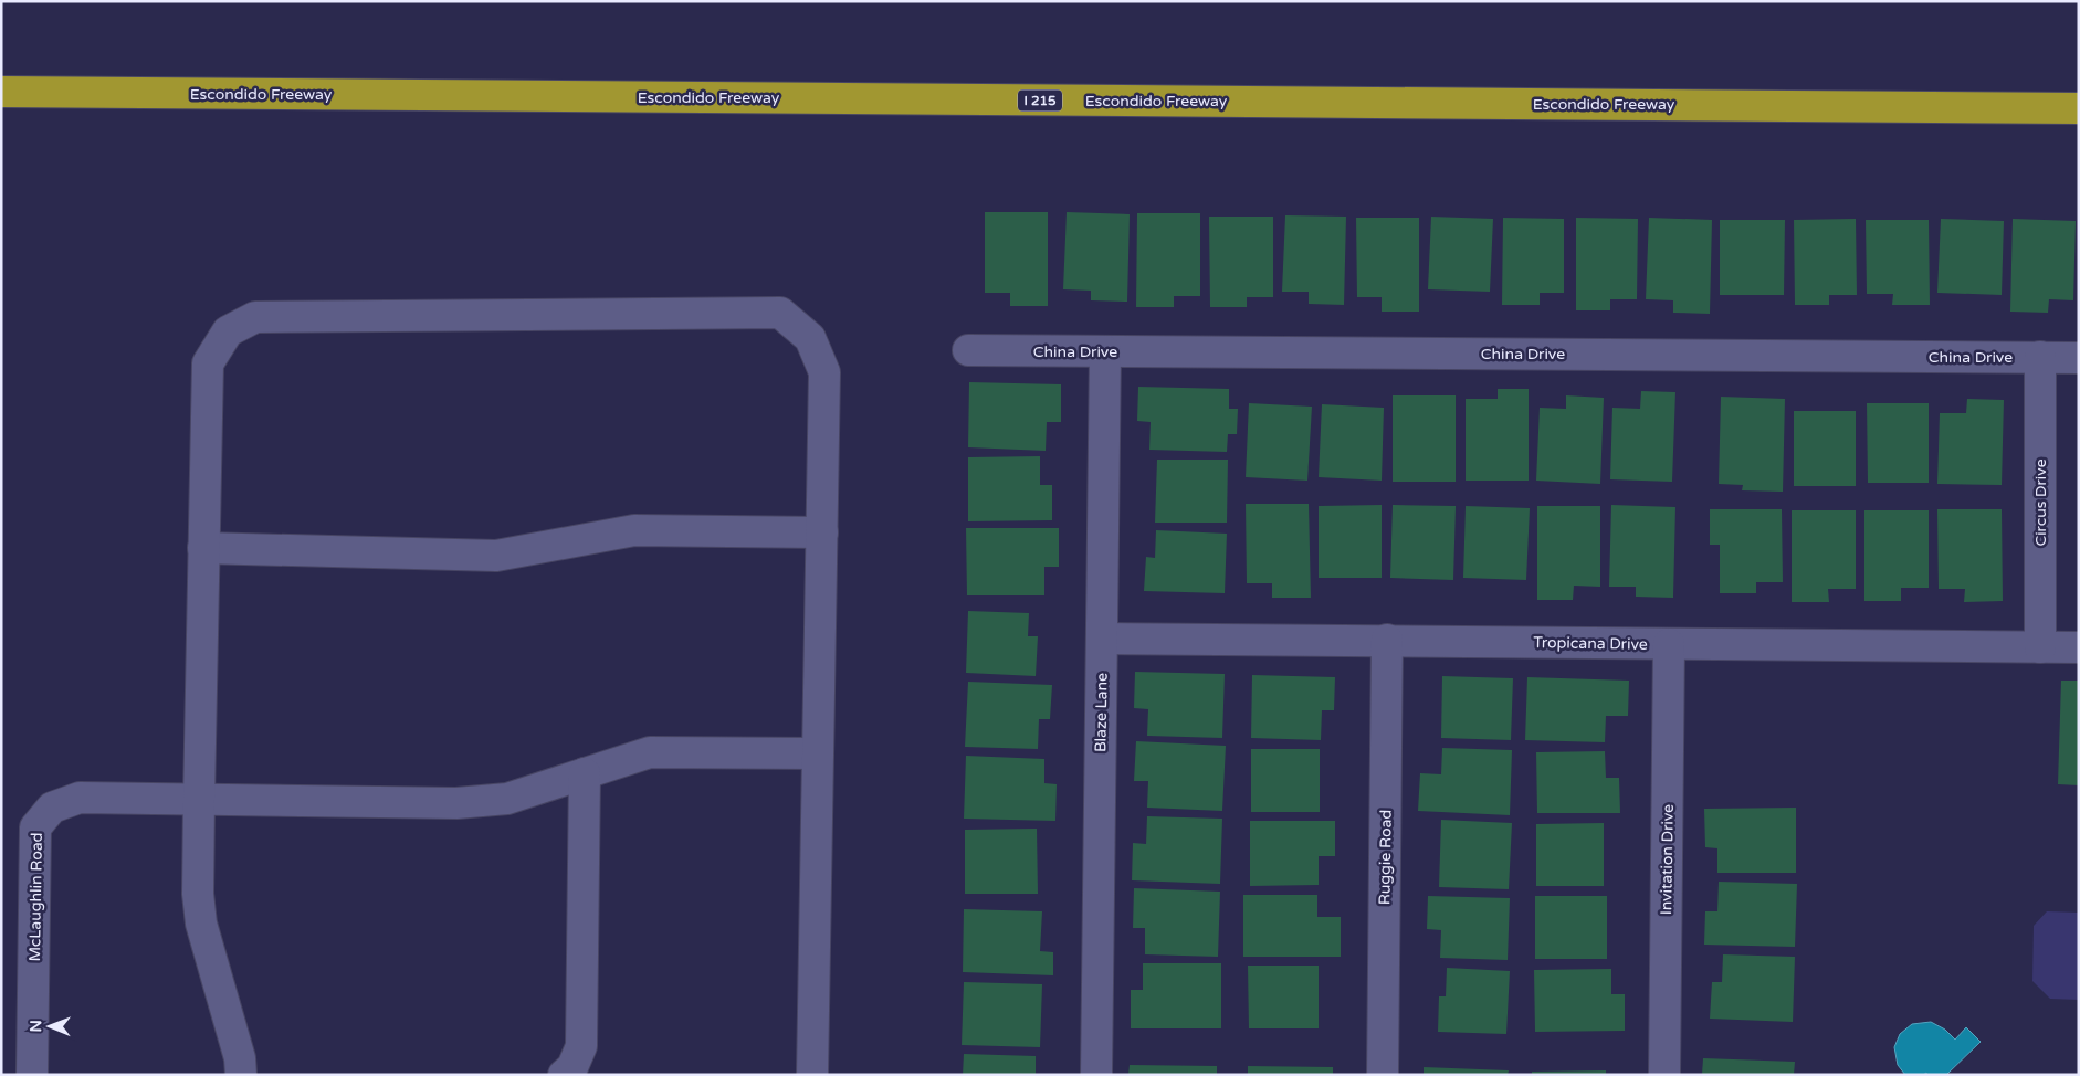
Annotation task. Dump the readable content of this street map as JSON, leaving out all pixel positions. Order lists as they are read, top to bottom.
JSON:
{
  "streets": {
    "highway": ["Escondido Freeway", "I 215"],
    "street": [
      "China Drive",
      "Circus Drive",
      "Tropicana Drive",
      "Blaze Lane",
      "Ruggie Road",
      "Invitation Drive",
      "McLaughlin Road"
    ]
  },
  "crossings": [
    ["China Drive", "Circus Drive"],
    ["China Drive", "Blaze Lane"],
    ["Circus Drive", "Tropicana Drive"],
    ["Tropicana Drive", "Blaze Lane"],
    ["Tropicana Drive", "Ruggie Road"],
    ["Tropicana Drive", "Invitation Drive"]
  ],
  "north": "left"
}
